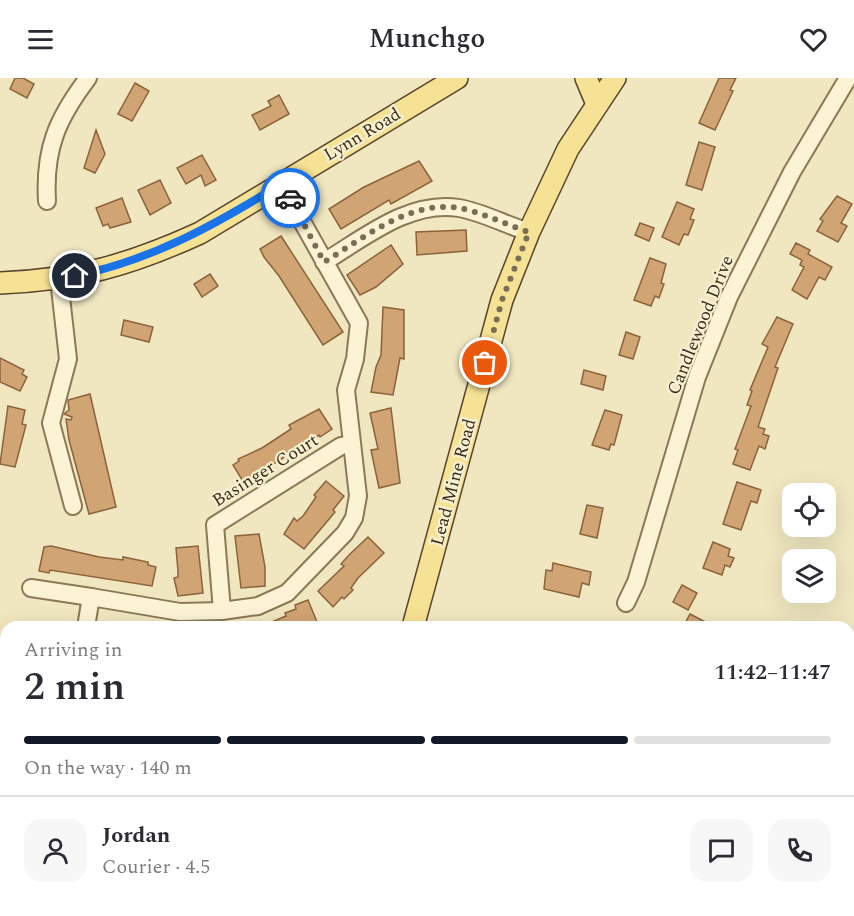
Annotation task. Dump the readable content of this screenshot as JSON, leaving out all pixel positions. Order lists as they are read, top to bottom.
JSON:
{
  "streets": {
    "main road": ["Lynn Road", "Lead Mine Road"],
    "street": ["Candlewood Drive", "Basinger Court"]
  },
  "page": {
    "header": "Munchgo",
    "heading": ["2 min", "Arriving in", "11:42–11:47"],
    "panel": ["Jordan", "Courier · 4.5"],
    "bar": "On the way · 140 m"
  }
}
